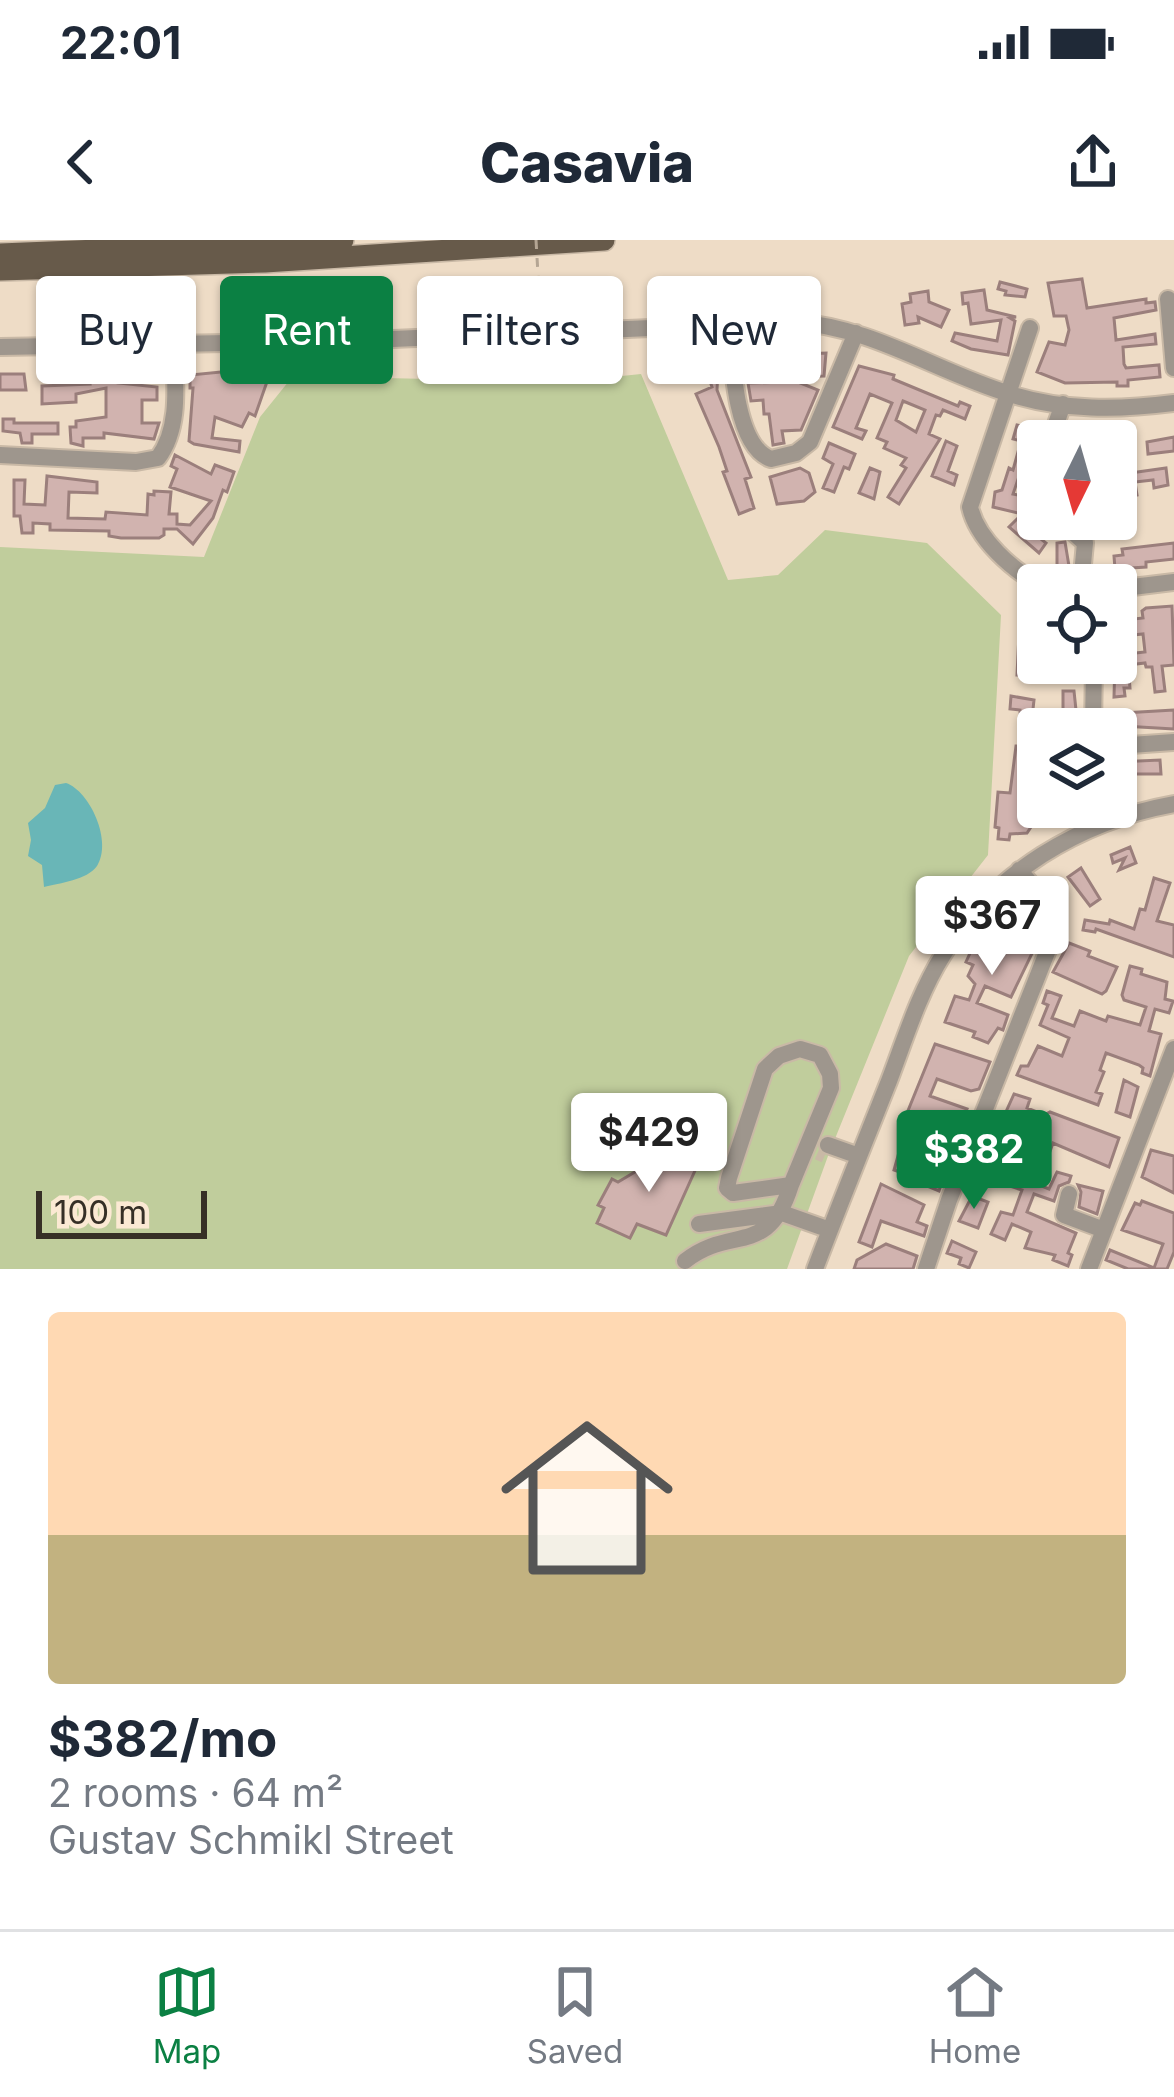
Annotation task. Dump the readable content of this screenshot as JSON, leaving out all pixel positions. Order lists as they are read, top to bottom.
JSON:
{
  "scale_bar": "100 m",
  "north": "bottom",
  "page": {
    "status": "22:01",
    "header": "Casavia",
    "chip": [
      "Buy",
      "Rent",
      "Filters",
      "New"
    ],
    "price": ["$367", "$429", "$382"],
    "scale": "100 m",
    "list": [
      {
        "name": "$382/mo",
        "note": "2 rooms · 64 m² · Gustav Schmikl Street"
      }
    ],
    "tabs": ["Map", "Saved", "Home"]
  }
}
